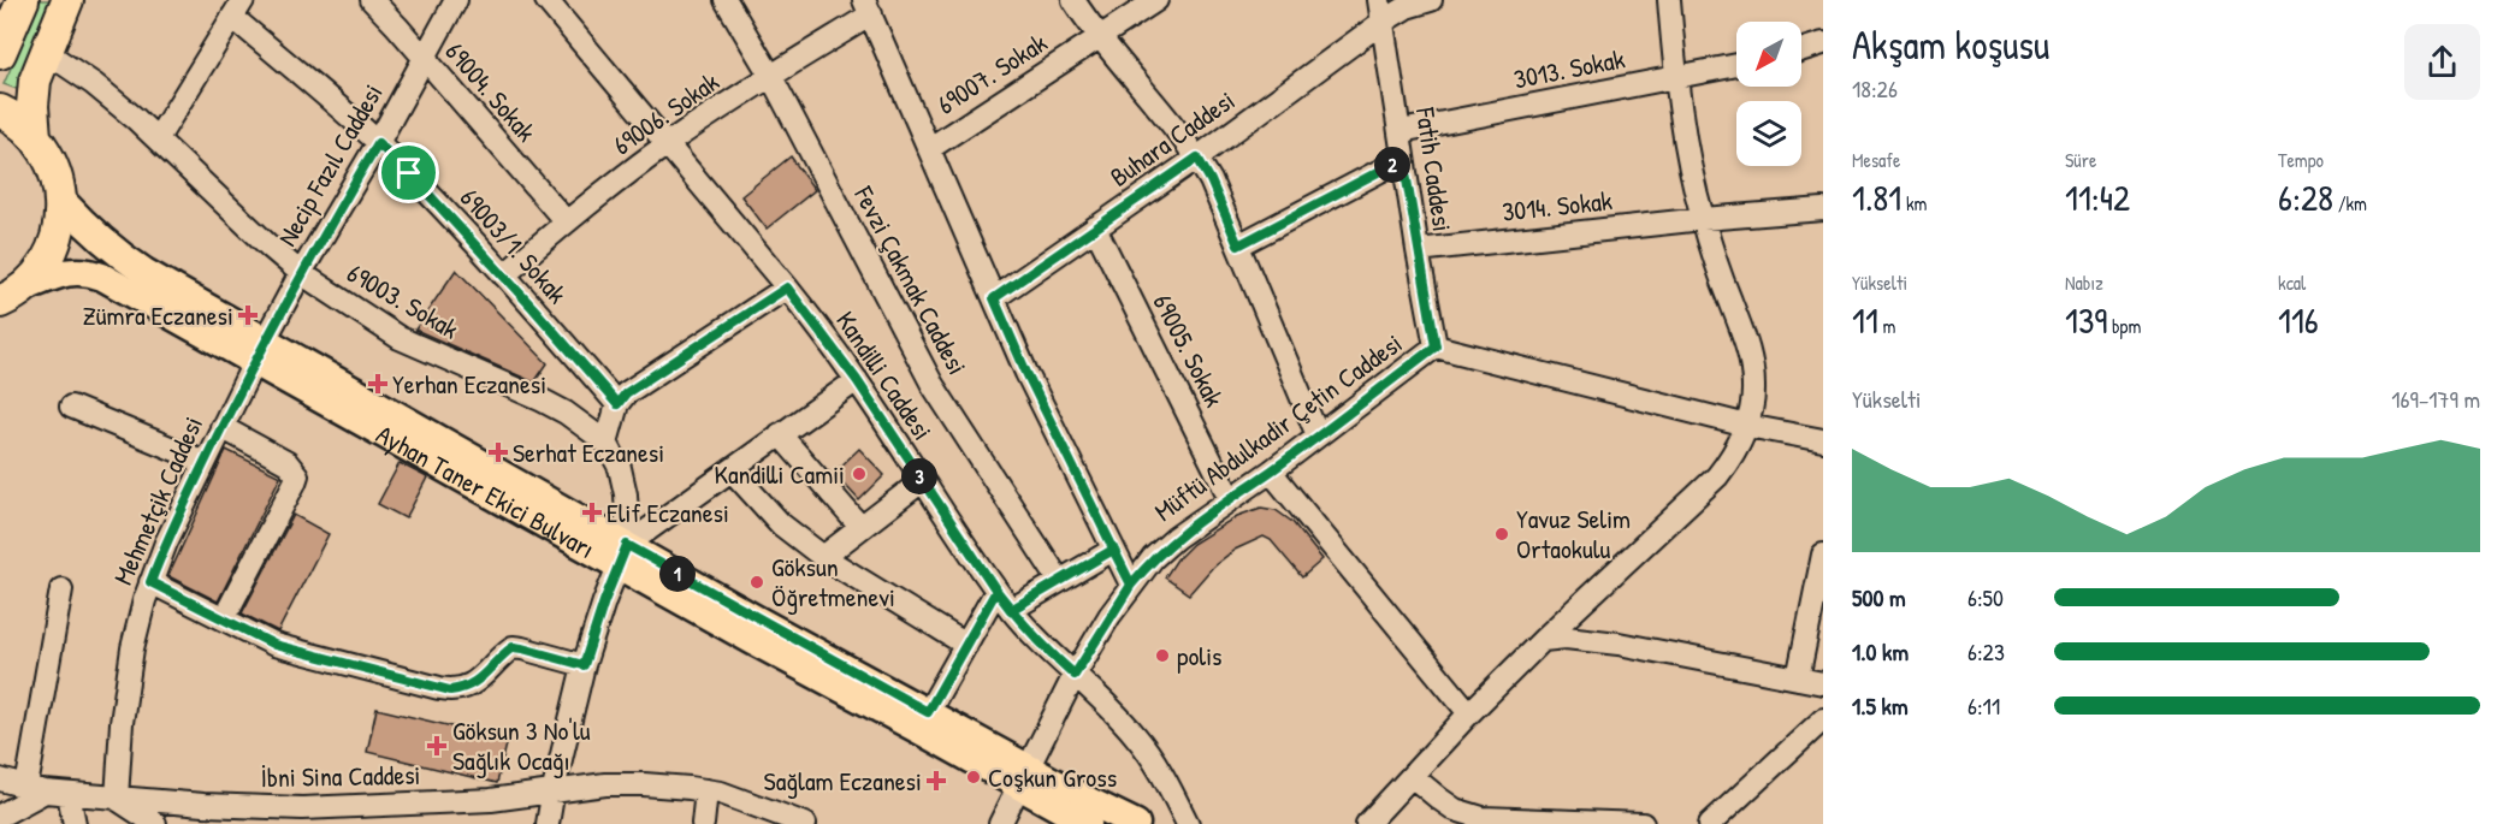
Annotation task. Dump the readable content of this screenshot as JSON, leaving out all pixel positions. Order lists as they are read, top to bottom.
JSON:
{
  "streets": {
    "main road": ["Ayhan Taner Ekici Bulvarı"],
    "street": [
      "3013. Sokak",
      "69007. Sokak",
      "69004. Sokak",
      "69006. Sokak",
      "Buhara Caddesi",
      "Necip Fazıl Caddesi",
      "Fatih Caddesi",
      "3014. Sokak",
      "69003/1. Sokak",
      "Fevzi Çakmak Caddesi",
      "69003. Sokak",
      "69005. Sokak",
      "Kandilli Caddesi",
      "Müftü Abdulkadir Çetin Caddesi",
      "Mehmetçik Caddesi",
      "İbni Sina Caddesi"
    ]
  },
  "crossings": [
    ["3013. Sokak", "Fatih Caddesi"],
    ["69004. Sokak", "69006. Sokak"],
    ["69004. Sokak", "Necip Fazıl Caddesi"],
    ["69006. Sokak", "69003/1. Sokak"],
    ["69006. Sokak", "Fevzi Çakmak Caddesi"],
    ["69006. Sokak", "Kandilli Caddesi"],
    ["Buhara Caddesi", "Fatih Caddesi"],
    ["Buhara Caddesi", "69005. Sokak"],
    ["Necip Fazıl Caddesi", "69003/1. Sokak"],
    ["Necip Fazıl Caddesi", "69003. Sokak"],
    ["Necip Fazıl Caddesi", "Ayhan Taner Ekici Bulvarı"],
    ["Necip Fazıl Caddesi", "Mehmetçik Caddesi"],
    ["Fatih Caddesi", "3014. Sokak"],
    ["Fatih Caddesi", "Müftü Abdulkadir Çetin Caddesi"],
    ["69003. Sokak", "Ayhan Taner Ekici Bulvarı"],
    ["69005. Sokak", "Müftü Abdulkadir Çetin Caddesi"],
    ["Kandilli Caddesi", "Müftü Abdulkadir Çetin Caddesi"],
    ["Müftü Abdulkadir Çetin Caddesi", "Ayhan Taner Ekici Bulvarı"],
    ["Ayhan Taner Ekici Bulvarı", "Mehmetçik Caddesi"],
    ["Mehmetçik Caddesi", "İbni Sina Caddesi"]
  ],
  "places": {
    "health": [
      "Zümra Eczanesi",
      "Yerhan Eczanesi",
      "Serhat Eczanesi",
      "Elif Eczanesi",
      "Göksun 3 No'lu Sağlık Ocağı",
      "Sağlam Eczanesi"
    ],
    "other": [
      "Kandilli Camii",
      "Yavuz Selim Ortaokulu",
      "Göksun Öğretmenevi",
      "polis",
      "Coşkun Gross"
    ]
  },
  "north": "bottom left",
  "page": {
    "heading": ["Akşam koşusu", "18:26"],
    "stats": [
      ["Mesafe", "1.81 km"],
      ["Süre", "11:42"],
      ["Tempo", "6:28 /km"],
      ["Yükselti", "11 m"],
      ["Nabız", "139 bpm"],
      ["kcal", "116"]
    ],
    "pins": ["2", "3", "1"],
    "chart": ["Yükselti", "169–179 m"],
    "list": [
      {
        "name": "500 m",
        "note": "6:50"
      },
      {
        "name": "1.0 km",
        "note": "6:23"
      },
      {
        "name": "1.5 km",
        "note": "6:11"
      }
    ]
  }
}
